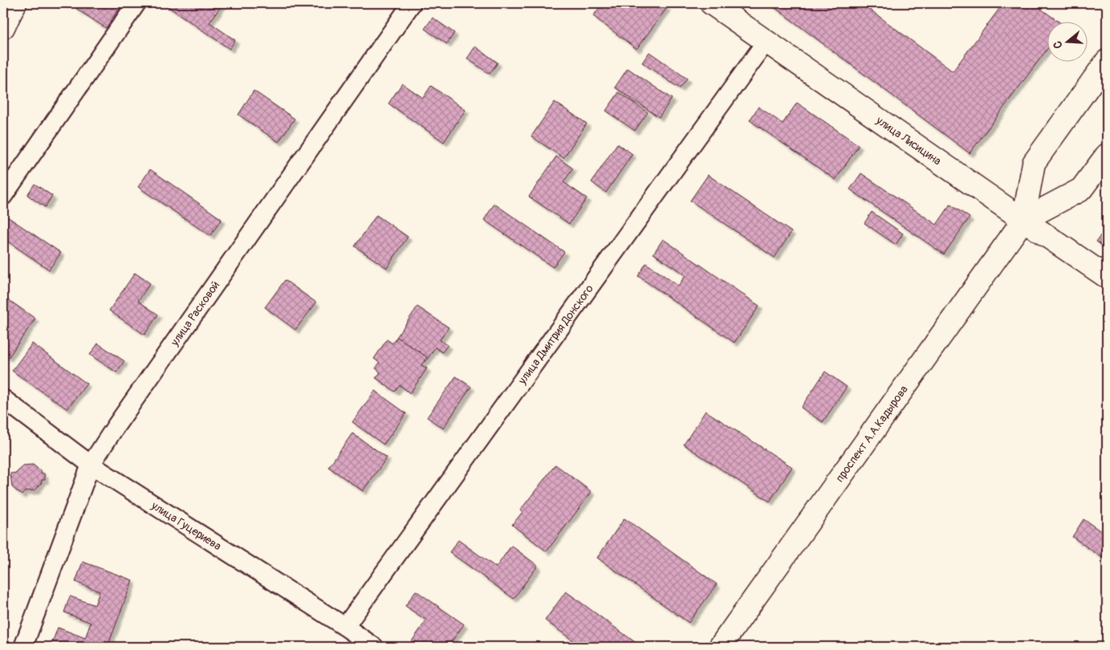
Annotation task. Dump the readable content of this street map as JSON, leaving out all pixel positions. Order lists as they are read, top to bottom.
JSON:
{
  "streets": {
    "street": [
      "улица Лисицина",
      "улица Расковой",
      "улица Дмитрия Донского",
      "проспект А.А.Кадырова",
      "улица Гуцериева"
    ]
  },
  "crossings": [
    ["улица Лисицина", "улица Дмитрия Донского"],
    ["улица Лисицина", "проспект А.А.Кадырова"],
    ["улица Расковой", "улица Гуцериева"],
    ["улица Дмитрия Донского", "улица Гуцериева"]
  ],
  "north": "left"
}
